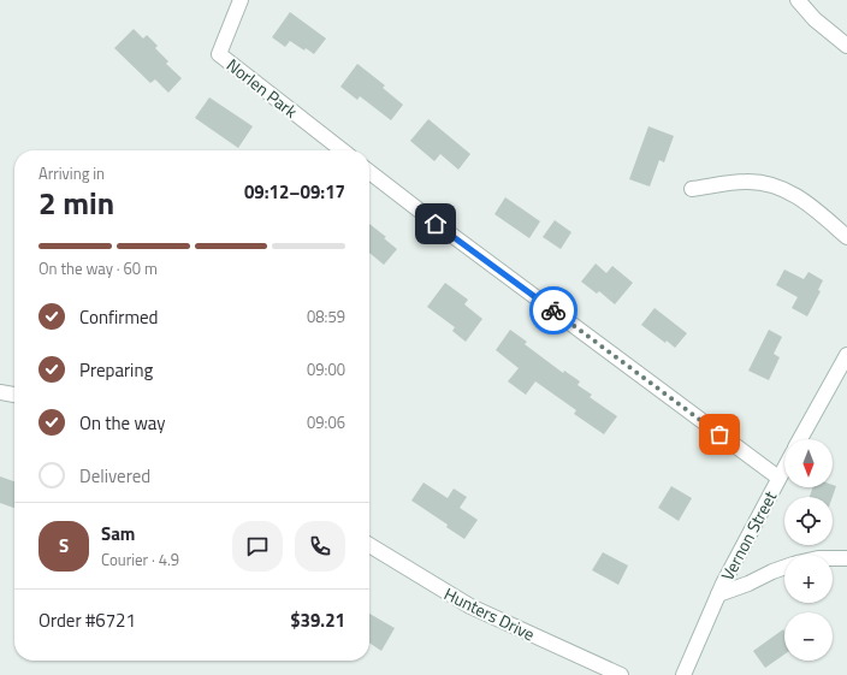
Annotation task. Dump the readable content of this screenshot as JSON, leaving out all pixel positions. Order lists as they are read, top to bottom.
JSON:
{
  "streets": {
    "street": ["Norlen Park", "Vernon Street", "Hunters Drive"]
  },
  "north": "bottom",
  "page": {
    "heading": ["2 min", "Arriving in", "09:12–09:17"],
    "panel": [
      "Sam",
      "Courier · 4.9",
      "Order #6721",
      "$39.21"
    ],
    "bar": "On the way · 60 m",
    "list": [
      ["Confirmed", "08:59"],
      ["Preparing", "09:00"],
      ["On the way", "09:06"],
      "Delivered"
    ],
    "map_buttons": ["+", "−"],
    "round": "S"
  }
}
